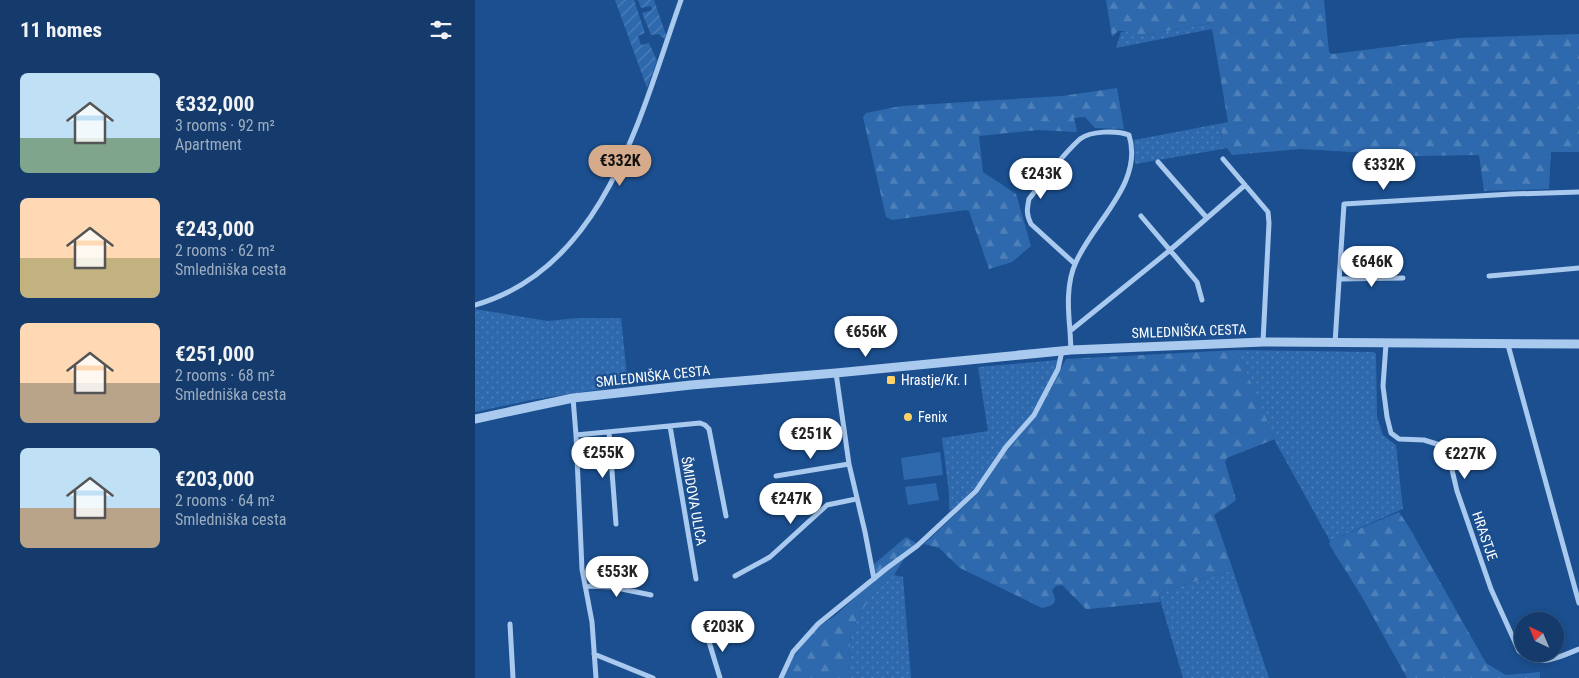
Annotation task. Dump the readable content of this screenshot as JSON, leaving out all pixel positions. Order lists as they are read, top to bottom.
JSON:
{
  "streets": {
    "street": ["SMLEDNIŠKA CESTA", "ŠMIDOVA ULICA", "HRASTJE"]
  },
  "places": {
    "transit": ["Hrastje/Kr. I"],
    "other": ["Fenix"]
  },
  "north": "top left",
  "page": {
    "heading": "11 homes",
    "list": [
      {
        "name": "€332,000",
        "note": "3 rooms · 92 m² · Apartment"
      },
      {
        "name": "€243,000",
        "note": "2 rooms · 62 m² · Smledniška cesta"
      },
      {
        "name": "€251,000",
        "note": "2 rooms · 68 m² · Smledniška cesta"
      },
      {
        "name": "€203,000",
        "note": "2 rooms · 64 m² · Smledniška cesta"
      }
    ],
    "price": [
      "€332K",
      "€332K",
      "€243K",
      "€646K",
      "€656K",
      "€251K",
      "€255K",
      "€227K",
      "€247K",
      "€553K",
      "€203K"
    ]
  }
}
